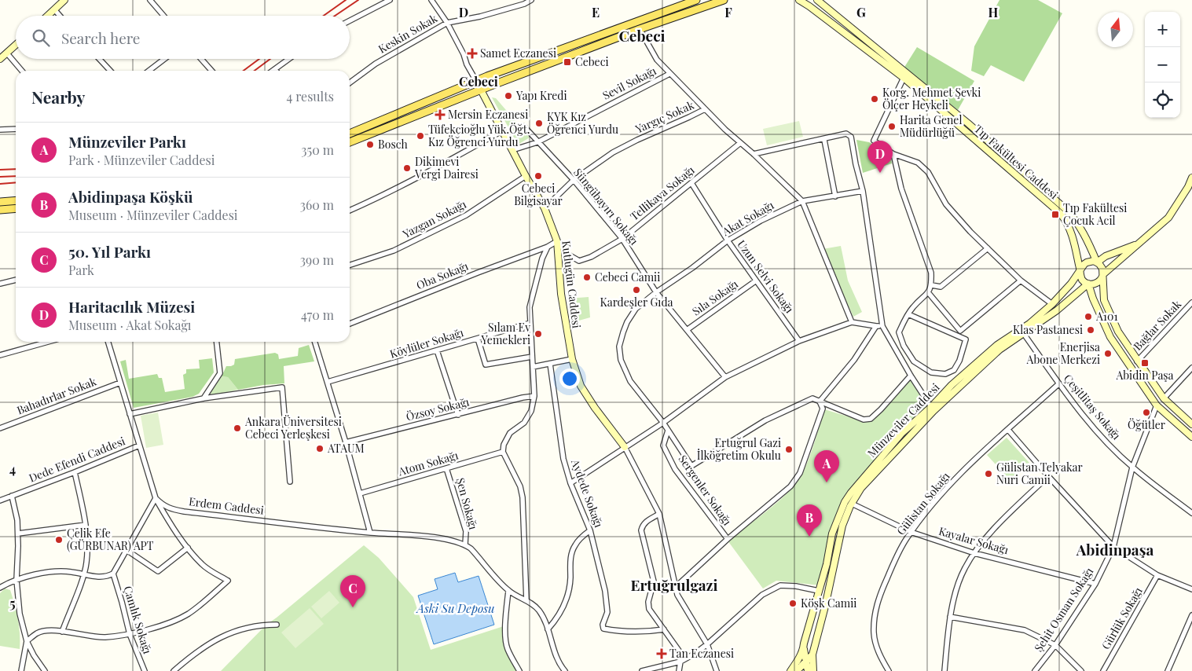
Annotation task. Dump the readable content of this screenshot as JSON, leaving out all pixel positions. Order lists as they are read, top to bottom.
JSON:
{
  "streets": {
    "main road": ["Tıp Fakültesi Caddesi", "Kutlugün Caddesi", "Münzeviler Caddesi"],
    "street": [
      "Keskin Sokak",
      "Sevil Sokağı",
      "Yargıç Sokak",
      "Tellikaya Sokağı",
      "Süngübayırı Sokağı",
      "Akat Sokağı",
      "Yazgan Sokağı",
      "Oba Sokağı",
      "Uzun Selvi Sokağı",
      "Sıla Sokağı",
      "Bağlar Sokak",
      "Köylüler Sokağı",
      "Bahadırlar Sokak",
      "Çeşitlitaş Sokağı",
      "Özsoy Sokağı",
      "Dede Efendi Caddesi",
      "Atom Sokağı",
      "Sergenler Sokağı",
      "Aydede Sokağı",
      "Şen Sokağı",
      "Gülistan Sokağı",
      "Erdem Caddesi",
      "Kayalar Sokağı",
      "Şehit Osman Sokağı",
      "Gürlük Sokağı",
      "Çamlık Sokağı"
    ]
  },
  "crossings": [
    ["Sevil Sokağı", "Süngübayırı Sokağı"],
    ["Sevil Sokağı", "Kutlugün Caddesi"],
    ["Yargıç Sokak", "Süngübayırı Sokağı"],
    ["Yargıç Sokak", "Kutlugün Caddesi"],
    ["Tıp Fakültesi Caddesi", "Münzeviler Caddesi"],
    ["Tellikaya Sokağı", "Süngübayırı Sokağı"],
    ["Tellikaya Sokağı", "Oba Sokağı"],
    ["Tellikaya Sokağı", "Uzun Selvi Sokağı"],
    ["Tellikaya Sokağı", "Kutlugün Caddesi"],
    ["Süngübayırı Sokağı", "Akat Sokağı"],
    ["Süngübayırı Sokağı", "Sıla Sokağı"],
    ["Akat Sokağı", "Uzun Selvi Sokağı"],
    ["Akat Sokağı", "Sergenler Sokağı"],
    ["Yazgan Sokağı", "Kutlugün Caddesi"],
    ["Oba Sokağı", "Kutlugün Caddesi"],
    ["Uzun Selvi Sokağı", "Sıla Sokağı"],
    ["Çeşitlitaş Sokağı", "Münzeviler Caddesi"],
    ["Çeşitlitaş Sokağı", "Gülistan Sokağı"],
    ["Çeşitlitaş Sokağı", "Şehit Osman Sokağı"],
    ["Münzeviler Caddesi", "Kayalar Sokağı"],
    ["Atom Sokağı", "Şen Sokağı"],
    ["Şen Sokağı", "Erdem Caddesi"],
    ["Gülistan Sokağı", "Kayalar Sokağı"],
    ["Kayalar Sokağı", "Şehit Osman Sokağı"]
  ],
  "districts": [
    "Cebeci",
    "Cebeci",
    "Abidinpaşa",
    "Ertuğrulgazi"
  ],
  "water": ["Aski Su Deposu"],
  "places": {
    "health": ["Samet Eczanesi", "Mersin Eczanesi", "Tan Eczanesi"],
    "transit": ["Cebeci", "Tıp Fakültesi Çocuk Acil", "Abidin Paşa"],
    "other": [
      "Yapı Kredi",
      "Korg. Mehmet Şevki Ölçer Heykeli",
      "KYK Kız Öğrenci Yurdu",
      "Harita Genel Müdürlüğü",
      "Tüfekçioğlu Yük.Öğt. Kız Öğrenci Yurdu",
      "Bosch",
      "Dikimevi Vergi Dairesi",
      "Cebeci Bilgisayar",
      "Cebeci Camii",
      "Kardeşler Gıda",
      "A101",
      "Klas Pastanesi",
      "Sılam Ev Yemekleri",
      "Enerjisa Abone Merkezi",
      "Öğütler",
      "Ankara Üniversitesi Cebeci Yerleşkesi",
      "ATAUM",
      "Ertuğrul Gazi İlköğretim Okulu",
      "Gülistan Telyakar Nuri Camii",
      "Çelik Efe (GÜRBUNAR) APT",
      "Köşk Camii"
    ]
  },
  "north": "top",
  "page": {
    "map_buttons": ["+", "−"],
    "search": "Search here",
    "heading": ["Nearby", "4 results"],
    "list": [
      {
        "mark": "A",
        "name": "Münzeviler Parkı",
        "note": "Park · Münzeviler Caddesi",
        "value": "350 m"
      },
      {
        "mark": "B",
        "name": "Abidinpaşa Köşkü",
        "note": "Museum · Münzeviler Caddesi",
        "value": "360 m"
      },
      {
        "mark": "C",
        "name": "50. Yıl Parkı",
        "note": "Park",
        "value": "390 m"
      },
      {
        "mark": "D",
        "name": "Haritacılık Müzesi",
        "note": "Museum · Akat Sokağı",
        "value": "470 m"
      }
    ],
    "pins": [
      "D",
      "A",
      "B",
      "C"
    ]
  },
  "grid": {
    "columns": [
      "D",
      "E",
      "F",
      "G",
      "H"
    ],
    "rows": ["4", "5"]
  }
}
